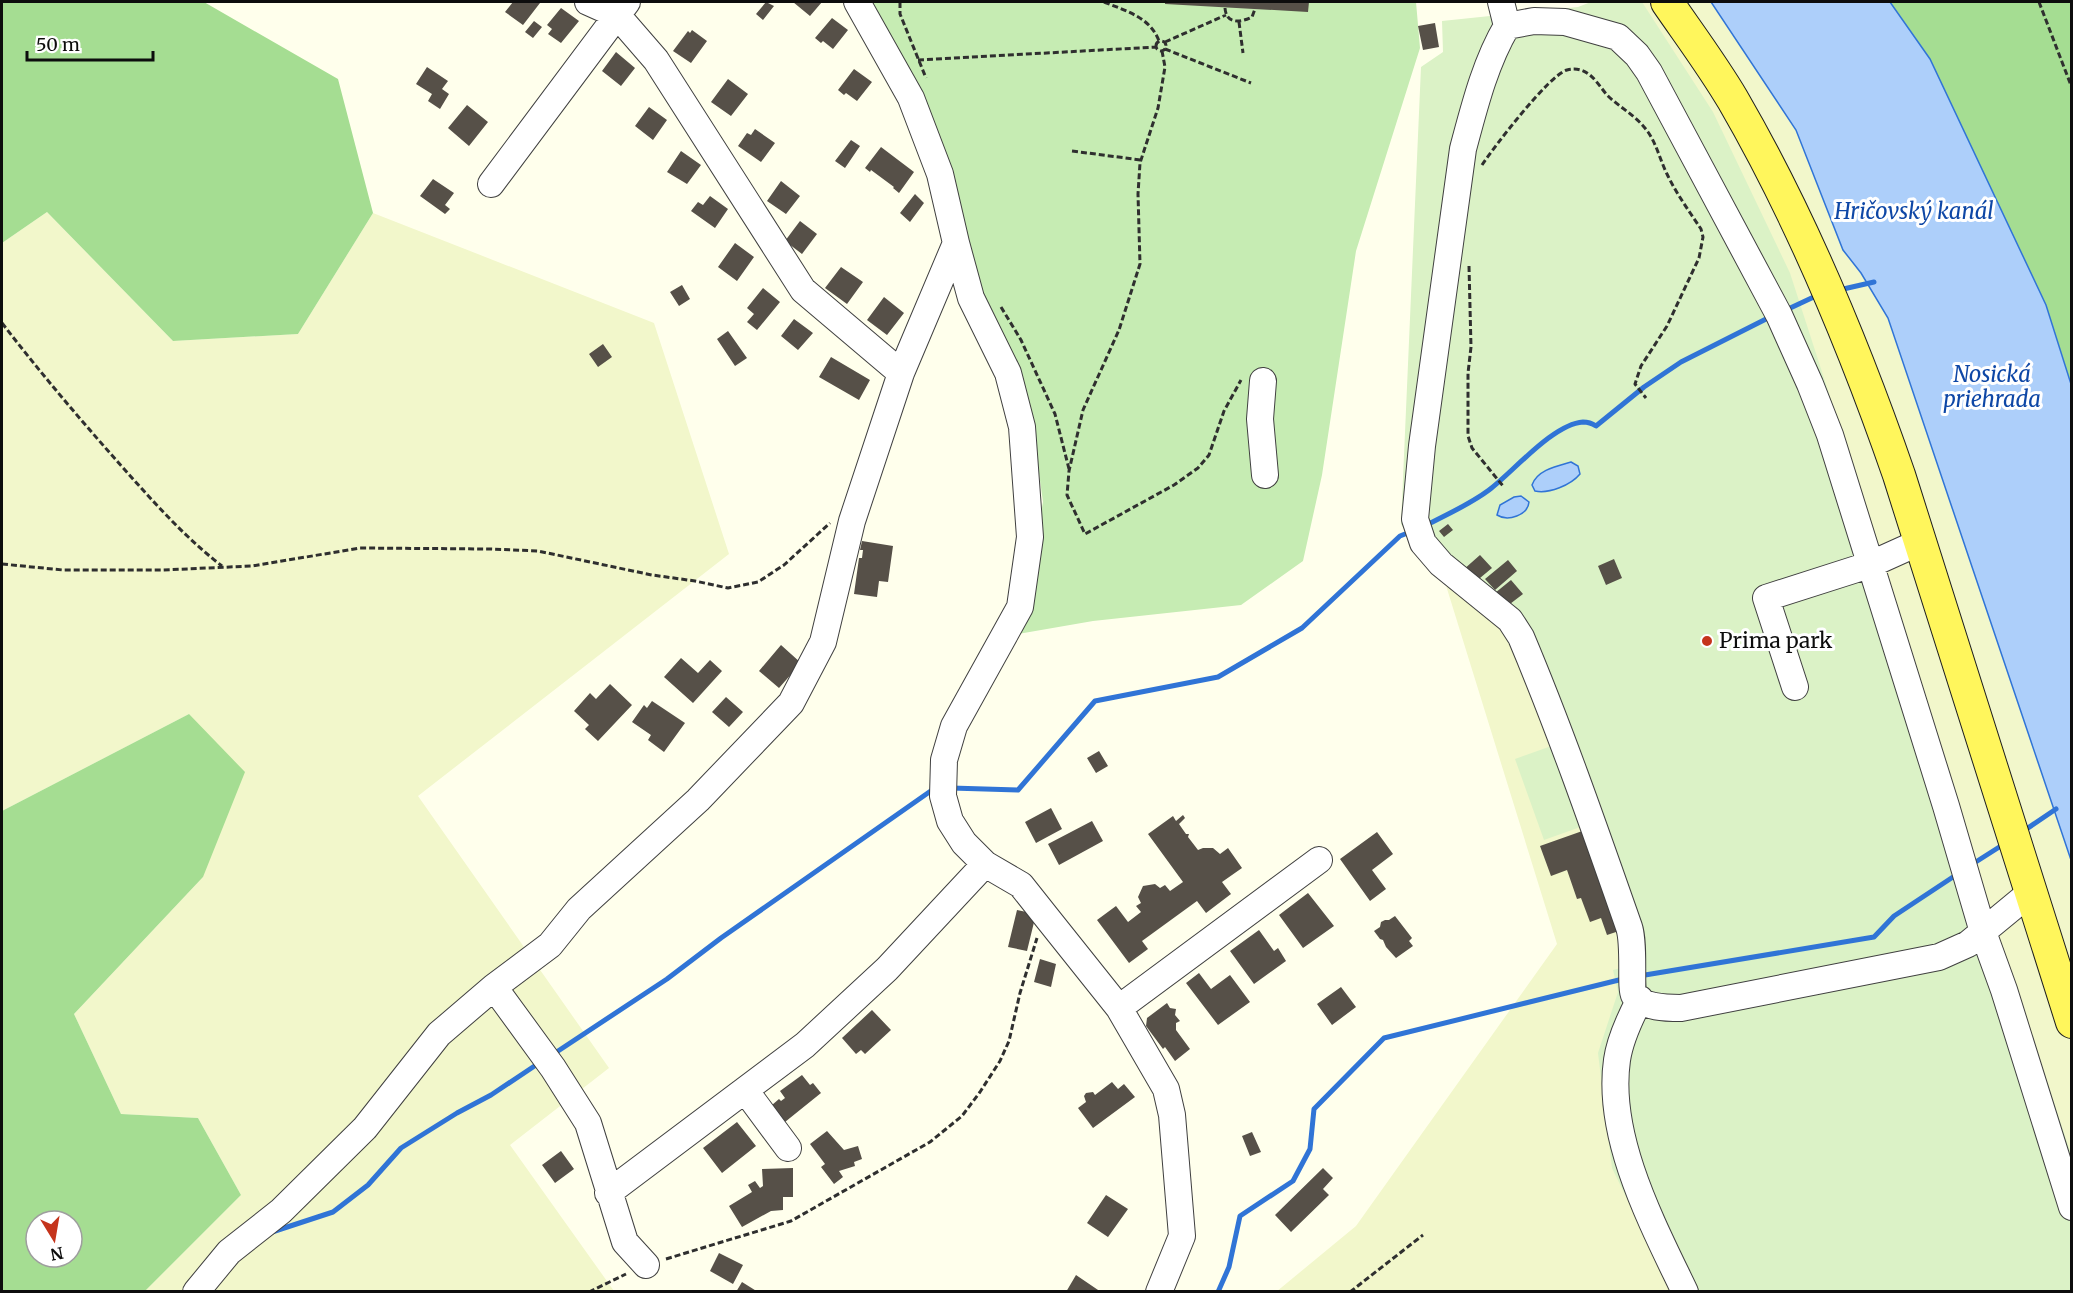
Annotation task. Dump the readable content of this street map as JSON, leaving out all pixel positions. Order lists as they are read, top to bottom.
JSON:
{
  "water": ["Hričovský kanál", "Nosická priehrada"],
  "places": ["Prima park"],
  "scale_bar": "50 m",
  "north": "bottom"
}
